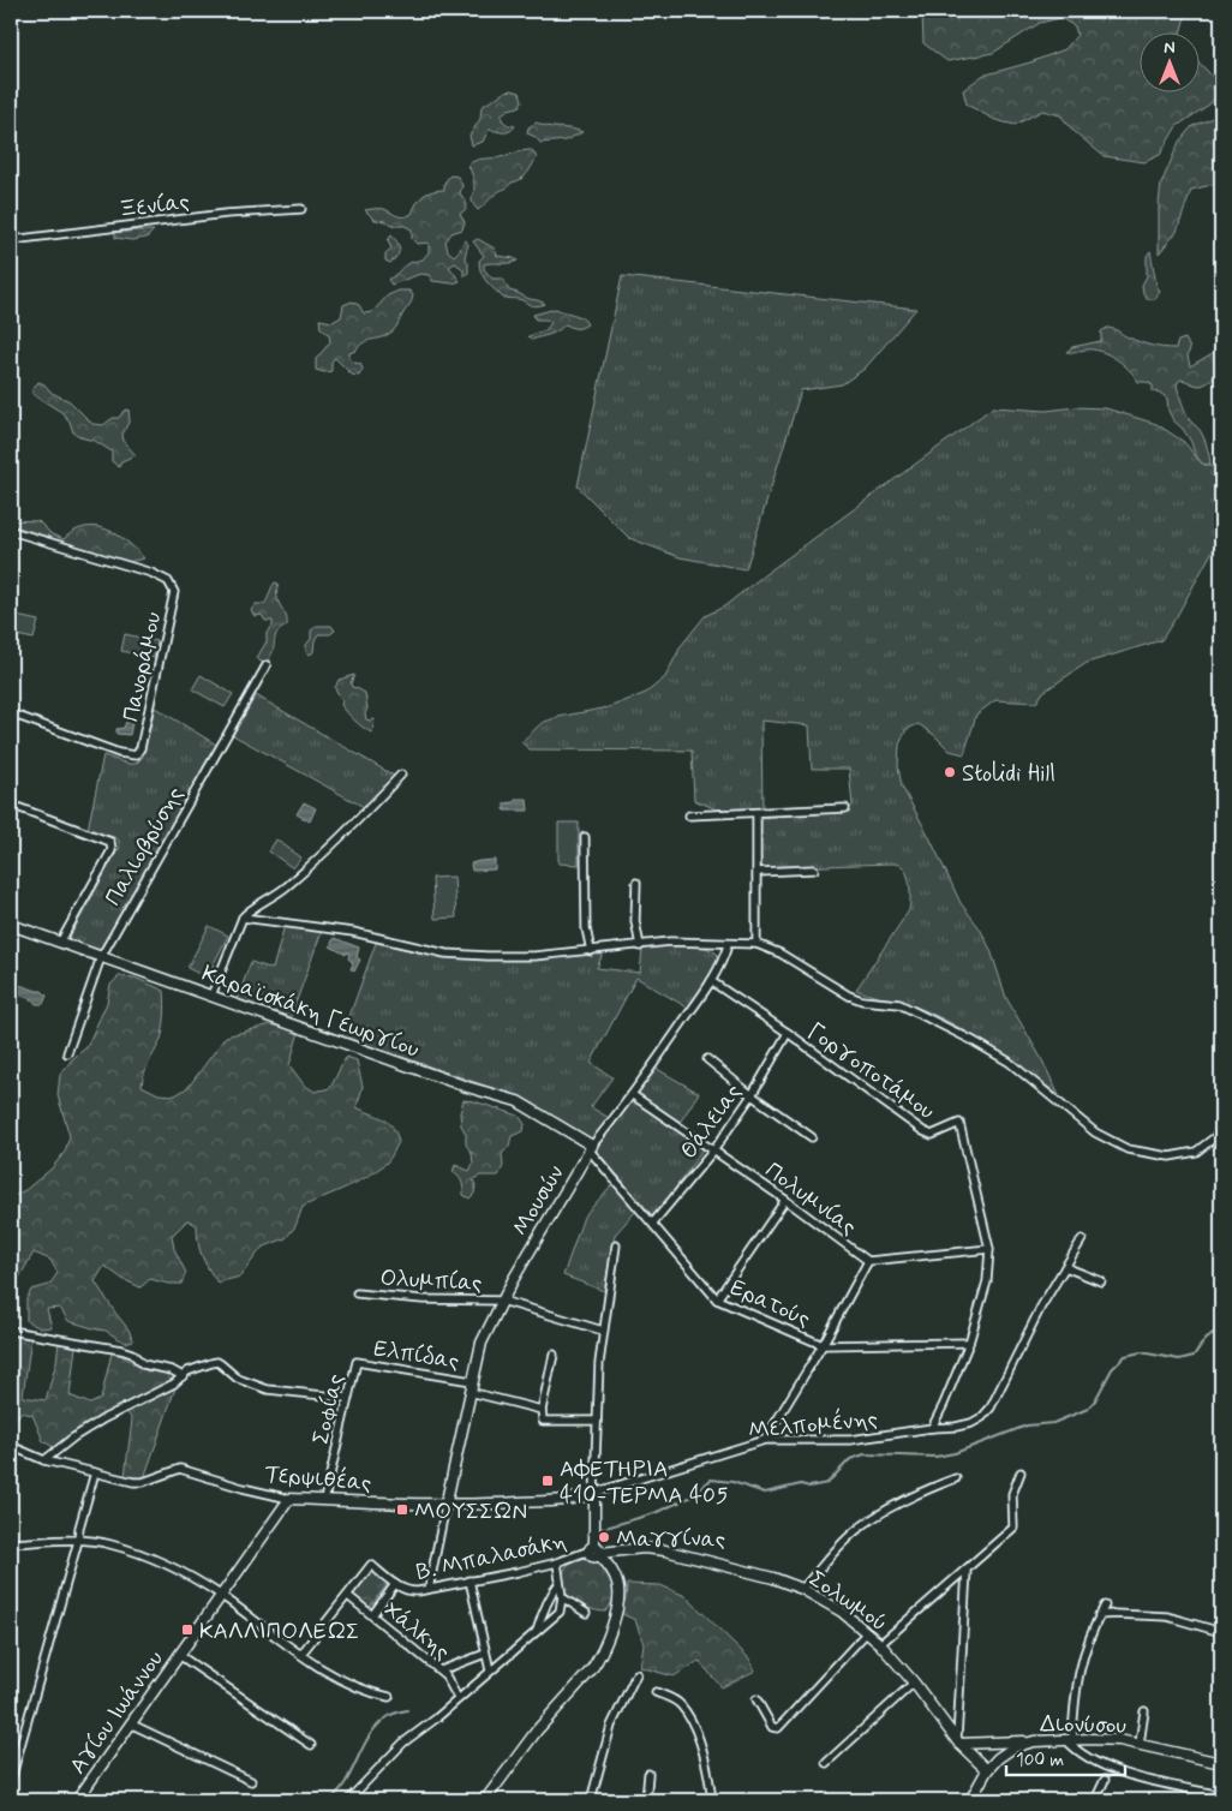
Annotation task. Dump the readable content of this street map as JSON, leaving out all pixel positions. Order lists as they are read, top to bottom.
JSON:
{
  "streets": {
    "street": [
      "Ξενίας",
      "Πανοράμου",
      "Παλιοβρύσης",
      "Καραϊσκάκη Γεωργίου",
      "Γοργοποτάμου",
      "Θάλειας",
      "Πολυμνίας",
      "Μουσών",
      "Ολυμπίας",
      "Ερατούς",
      "Ελπίδας",
      "Σοφίας",
      "Μελπομένης",
      "Τερψιθέας",
      "Β. Μπαλασάκη",
      "Σολωμού",
      "Χάλκης",
      "Αγίου Ιωάννου",
      "Διονύσου"
    ]
  },
  "crossings": [
    ["Παλιοβρύσης", "Καραϊσκάκη Γεωργίου"],
    ["Καραϊσκάκη Γεωργίου", "Μουσών"],
    ["Καραϊσκάκη Γεωργίου", "Ερατούς"],
    ["Γοργοποτάμου", "Θάλειας"],
    ["Γοργοποτάμου", "Πολυμνίας"],
    ["Γοργοποτάμου", "Μουσών"],
    ["Γοργοποτάμου", "Ερατούς"],
    ["Γοργοποτάμου", "Μελπομένης"],
    ["Θάλειας", "Πολυμνίας"],
    ["Θάλειας", "Ερατούς"],
    ["Πολυμνίας", "Μουσών"],
    ["Μουσών", "Ολυμπίας"],
    ["Μουσών", "Ερατούς"],
    ["Μουσών", "Ελπίδας"],
    ["Μουσών", "Τερψιθέας"],
    ["Ελπίδας", "Σοφίας"],
    ["Σοφίας", "Τερψιθέας"],
    ["Μελπομένης", "Τερψιθέας"],
    ["Τερψιθέας", "Αγίου Ιωάννου"],
    ["Β. Μπαλασάκη", "Σολωμού"],
    ["Β. Μπαλασάκη", "Χάλκης"],
    ["Σολωμού", "Διονύσου"]
  ],
  "places": {
    "other": ["Stolidi Hill", "Μαγγίνας"],
    "transit": ["ΑΦΕΤΗΡΙΑ 410-ΤΕΡΜΑ 405", "ΜΟΥΣΣΩΝ", "ΚΑΛΛΙΠΟΛΕΩΣ"]
  },
  "scale_bar": "100 m",
  "north": "top"
}
